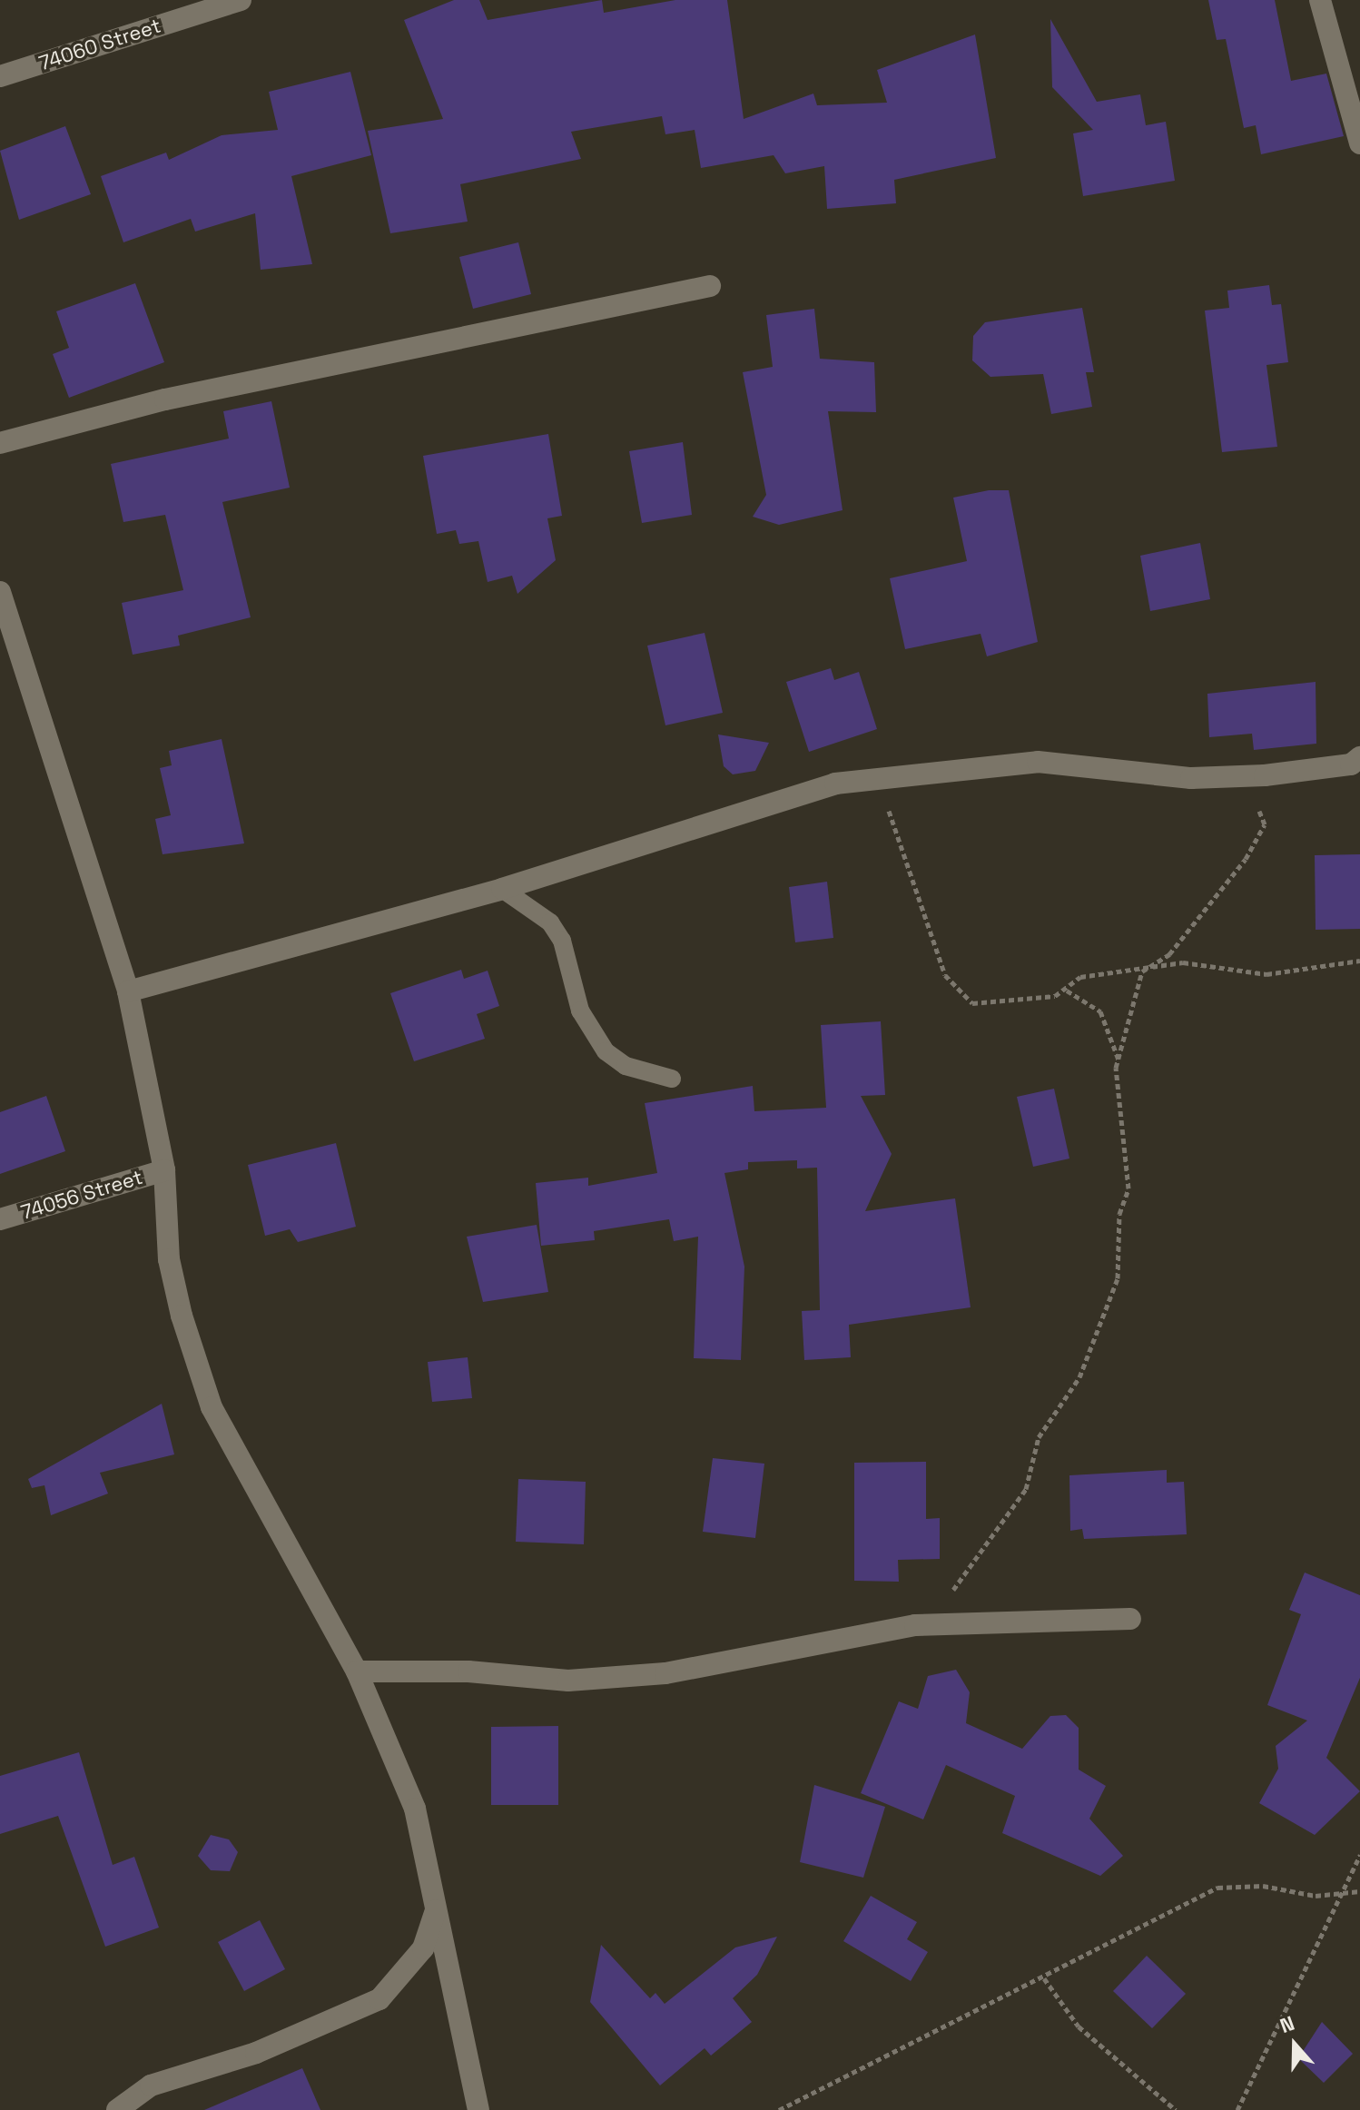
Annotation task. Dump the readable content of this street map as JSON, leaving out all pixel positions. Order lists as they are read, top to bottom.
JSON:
{
  "streets": {
    "street": ["74060 Street", "74056 Street"]
  },
  "north": "top"
}
